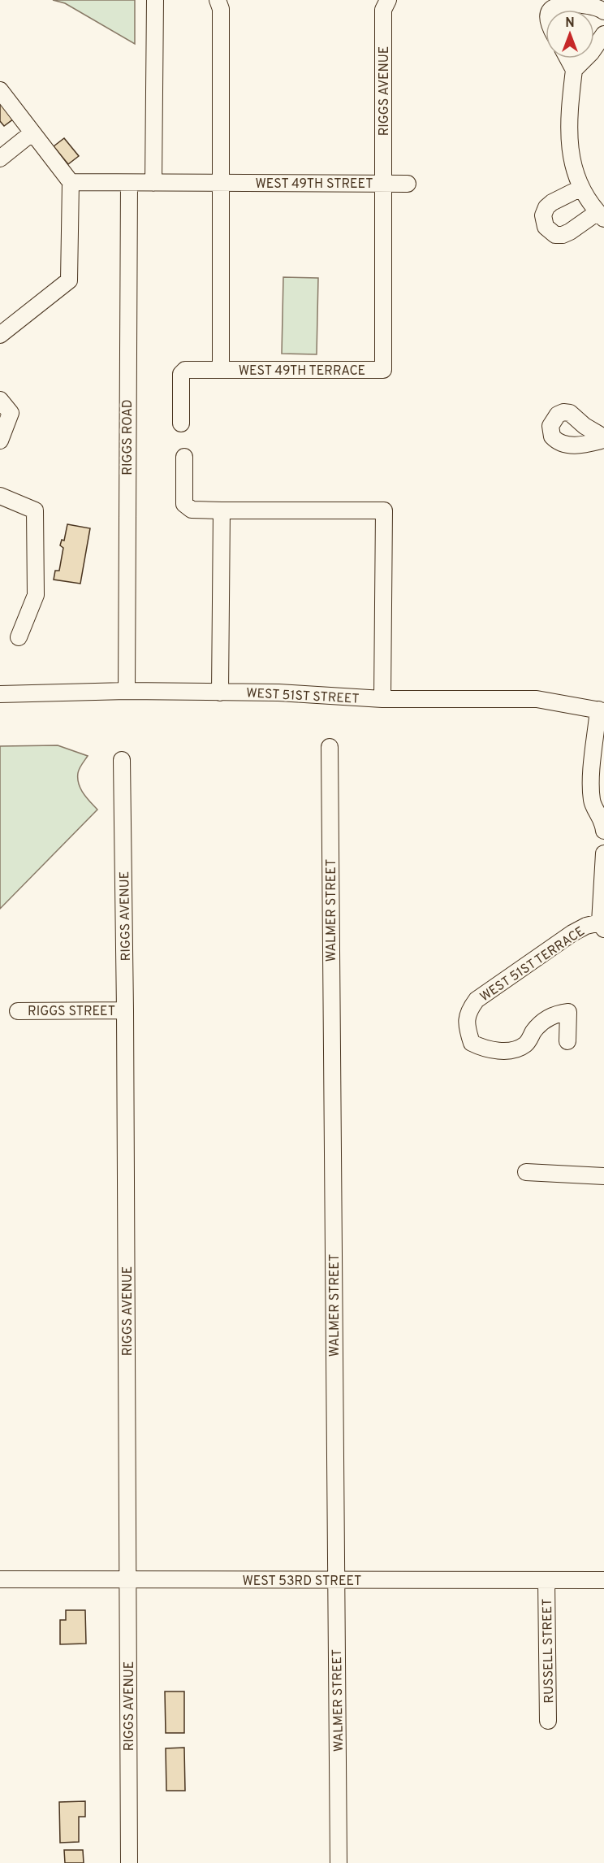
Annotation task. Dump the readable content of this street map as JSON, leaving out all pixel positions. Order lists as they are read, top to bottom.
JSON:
{
  "streets": {
    "street": [
      "RIGGS AVENUE",
      "WEST 49TH STREET",
      "WEST 49TH TERRACE",
      "RIGGS ROAD",
      "WEST 51ST STREET",
      "WALMER STREET",
      "WEST 51ST TERRACE",
      "RIGGS STREET",
      "WEST 53RD STREET",
      "RUSSELL STREET"
    ]
  },
  "crossings": [
    ["RIGGS AVENUE", "WEST 49TH STREET"],
    ["RIGGS AVENUE", "WEST 49TH TERRACE"],
    ["RIGGS AVENUE", "RIGGS STREET"],
    ["RIGGS AVENUE", "WEST 53RD STREET"],
    ["WEST 49TH STREET", "WEST 49TH TERRACE"],
    ["WEST 49TH STREET", "RIGGS ROAD"],
    ["RIGGS ROAD", "WEST 51ST STREET"],
    ["WALMER STREET", "WEST 53RD STREET"],
    ["WEST 53RD STREET", "RUSSELL STREET"]
  ],
  "north": "top"
}
